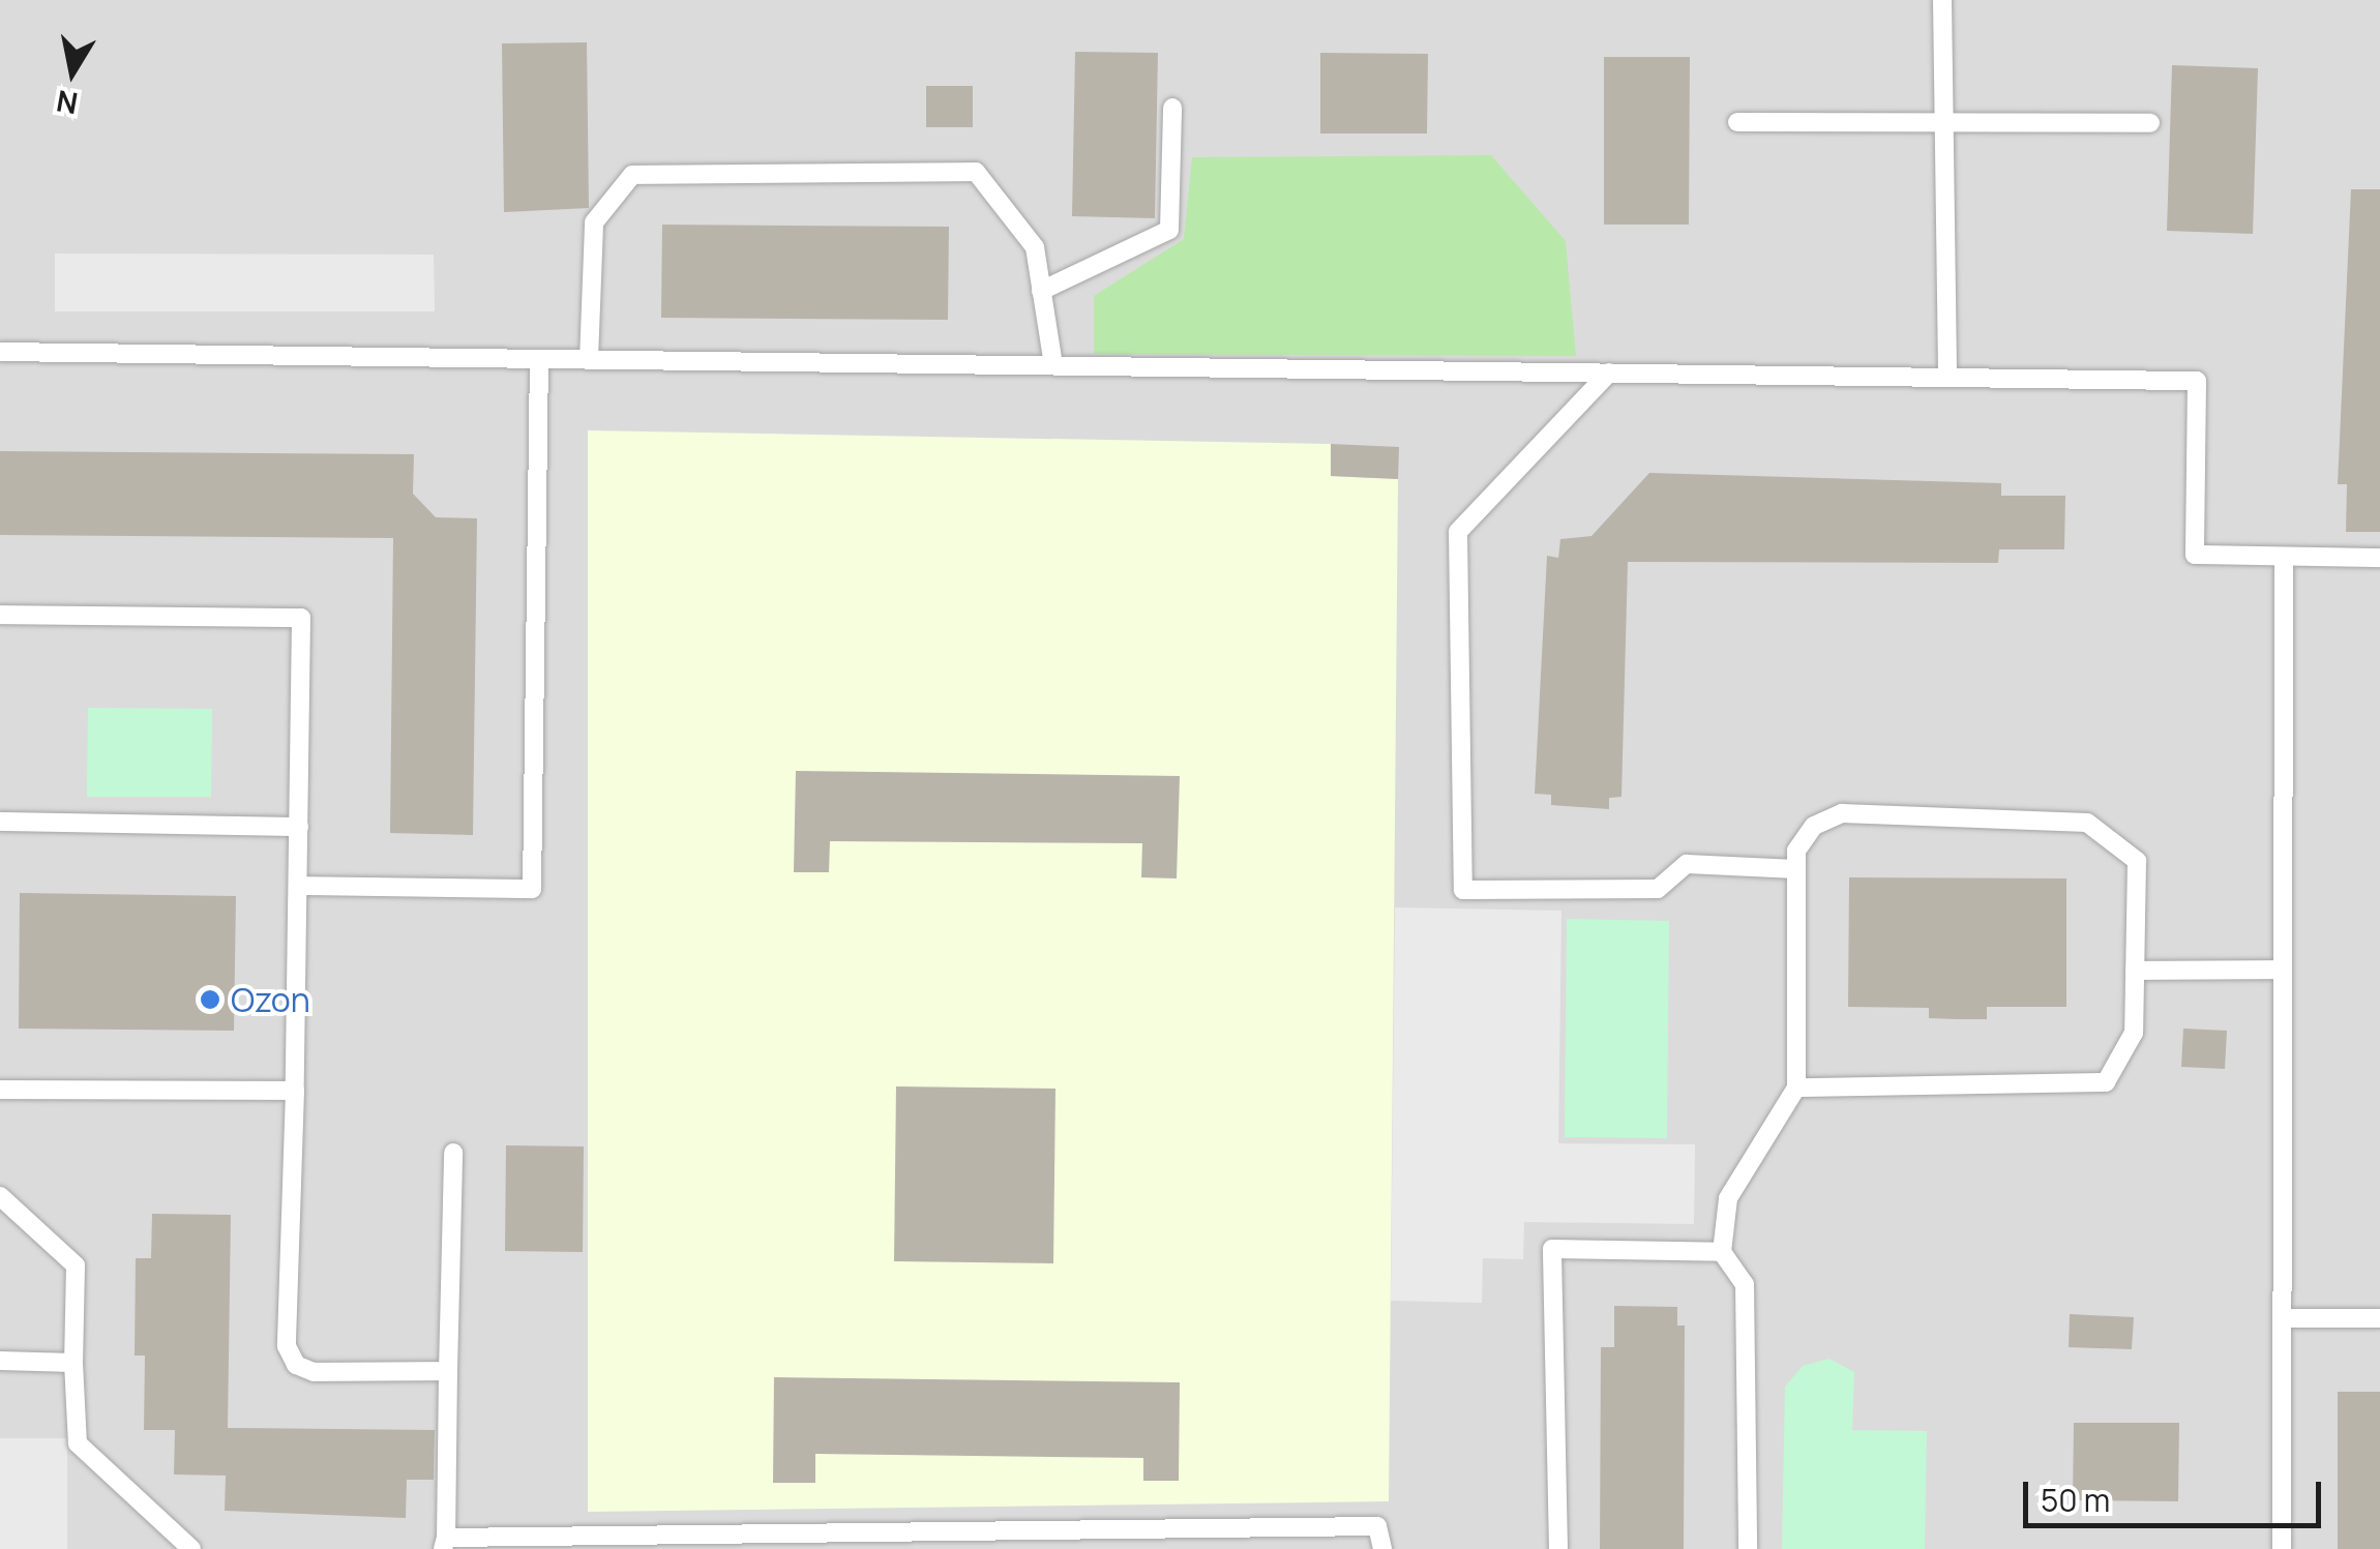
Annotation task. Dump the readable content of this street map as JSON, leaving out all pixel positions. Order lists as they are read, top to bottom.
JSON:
{
  "places": ["Ozon"],
  "scale_bar": "50 m",
  "north": "bottom"
}
